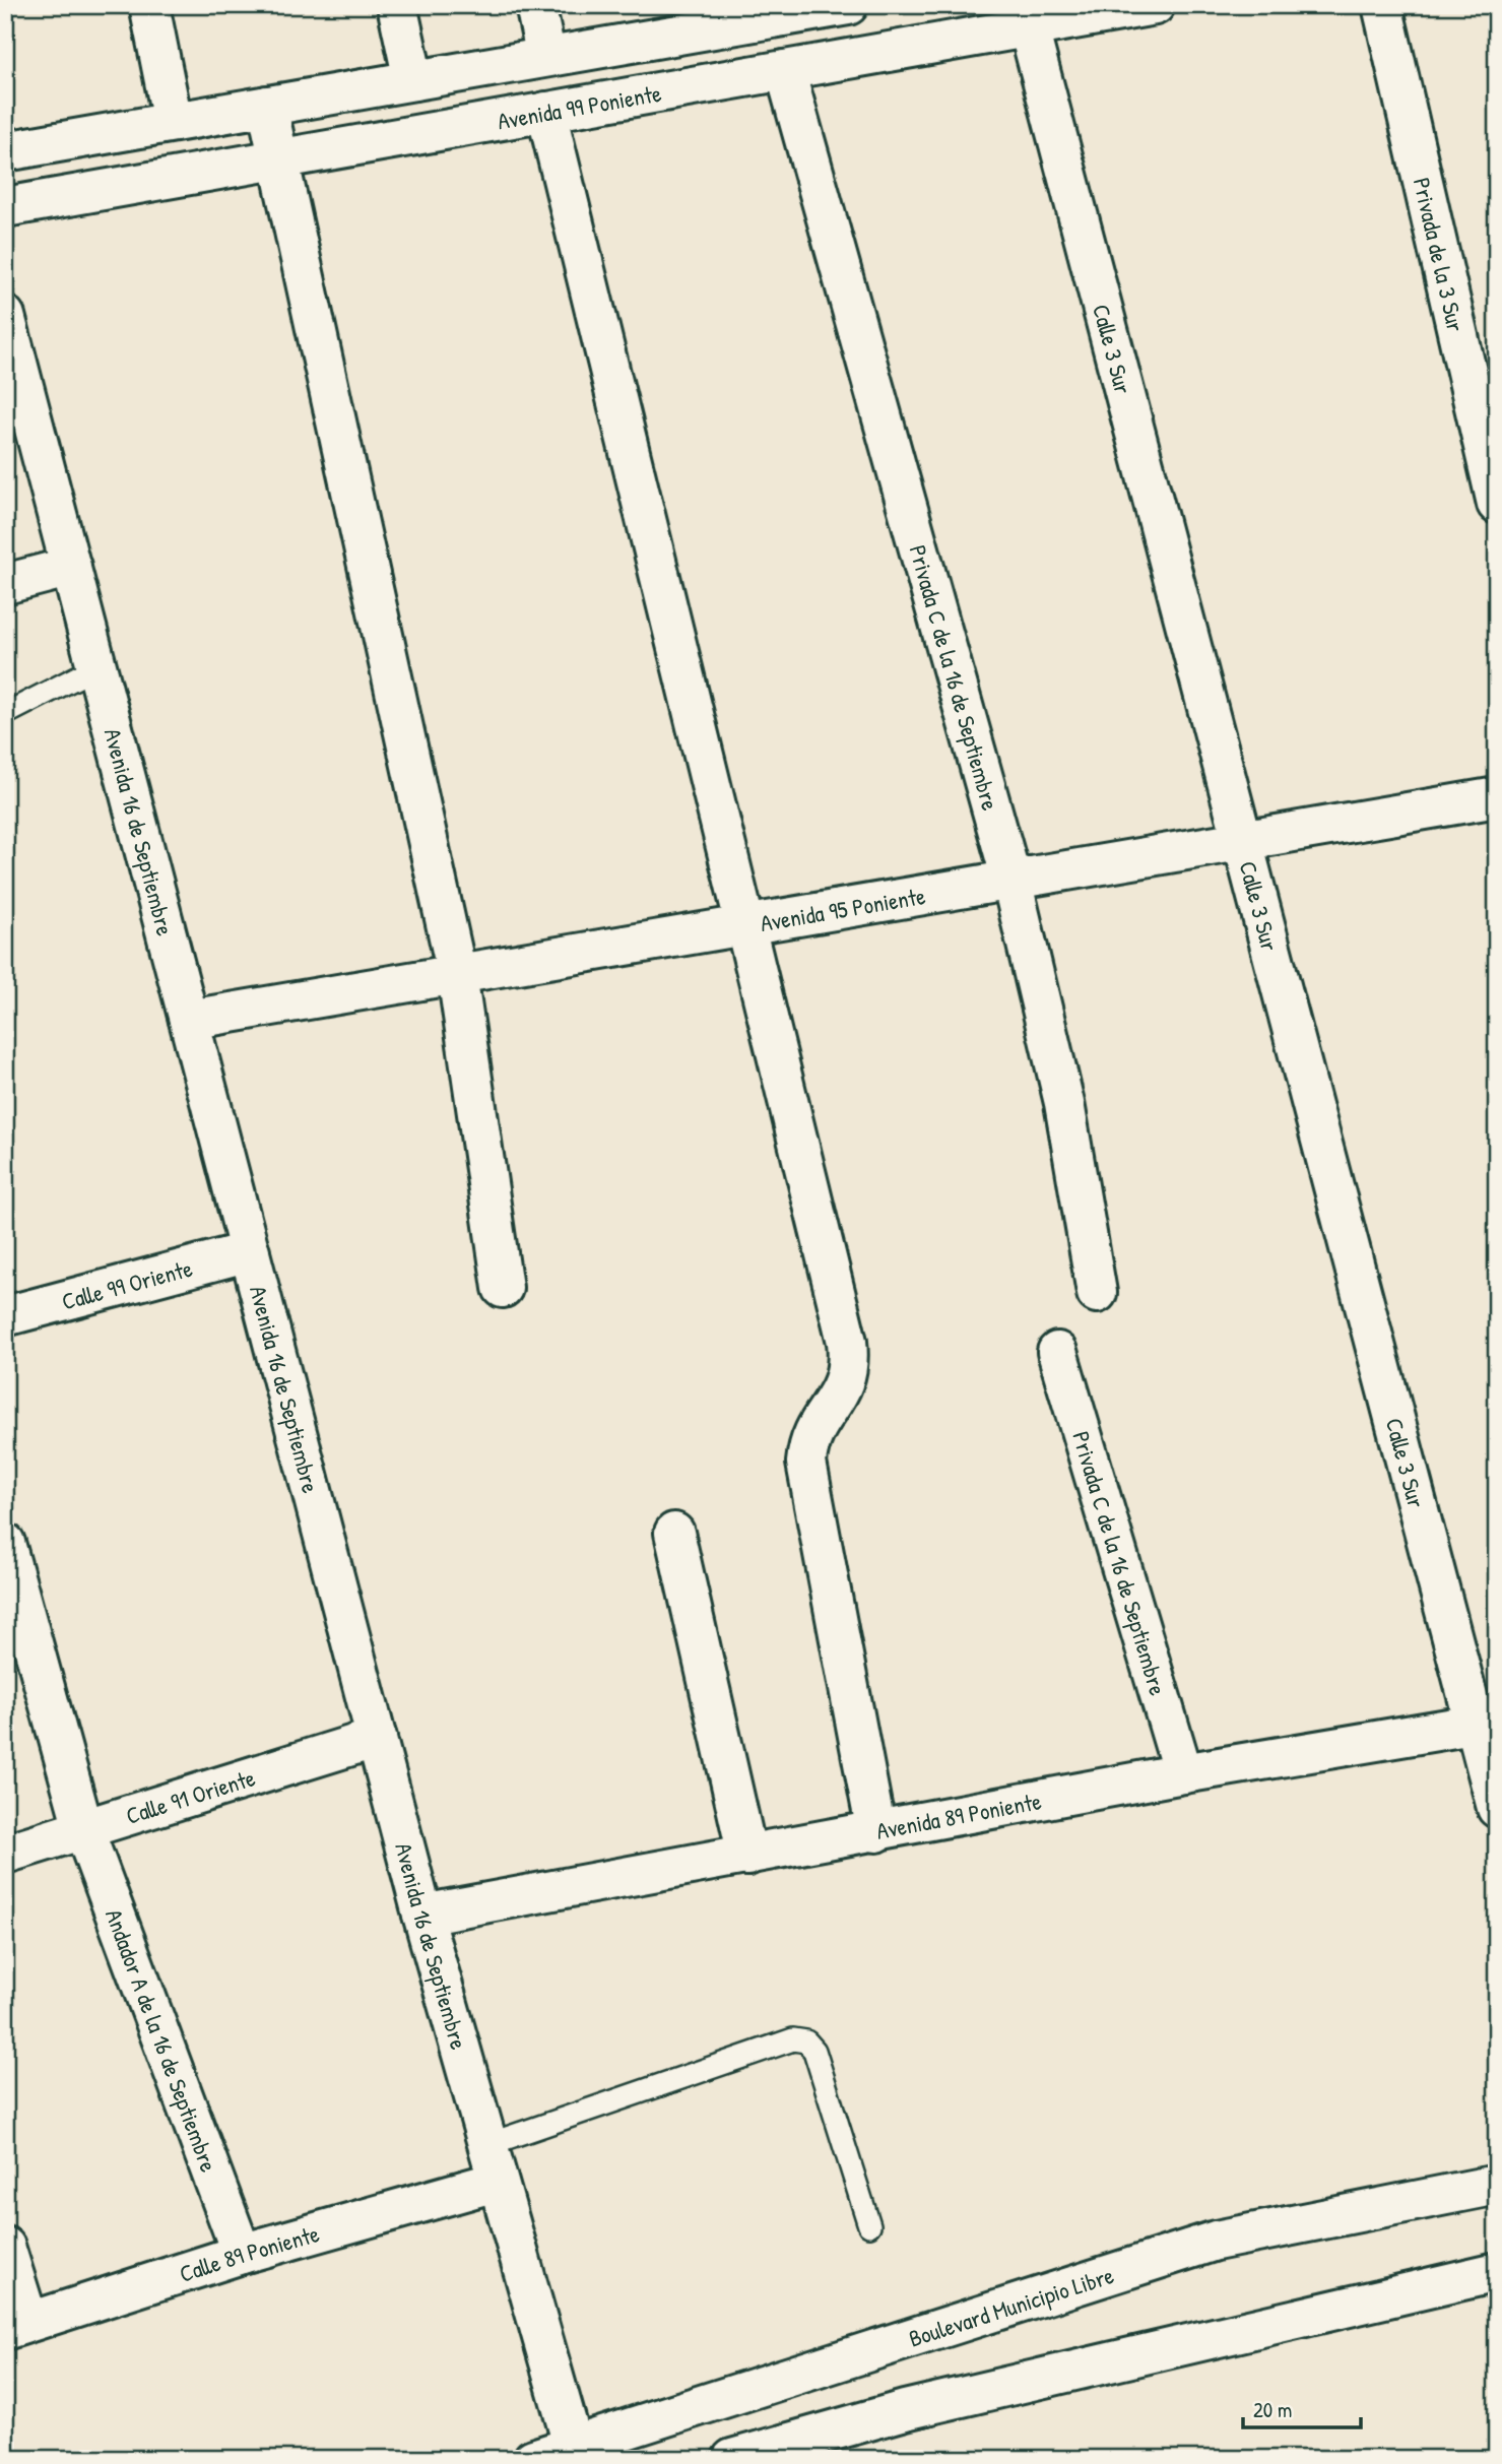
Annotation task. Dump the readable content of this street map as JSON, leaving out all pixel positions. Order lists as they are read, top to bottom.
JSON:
{
  "streets": {
    "street": [
      "Avenida 99 Poniente",
      "Privada de la 3 Sur",
      "Calle 3 Sur",
      "Privada C de la 16 de Septiembre",
      "Avenida 16 de Septiembre",
      "Avenida 95 Poniente",
      "Calle 99 Oriente",
      "Calle 91 Oriente",
      "Avenida 89 Poniente",
      "Andador A de la 16 de Septiembre",
      "Calle 89 Poniente",
      "Boulevard Municipio Libre"
    ]
  },
  "crossings": [
    ["Avenida 99 Poniente", "Calle 3 Sur"],
    ["Avenida 99 Poniente", "Privada C de la 16 de Septiembre"],
    ["Calle 3 Sur", "Avenida 95 Poniente"],
    ["Calle 3 Sur", "Avenida 89 Poniente"],
    ["Privada C de la 16 de Septiembre", "Avenida 95 Poniente"],
    ["Privada C de la 16 de Septiembre", "Avenida 89 Poniente"],
    ["Avenida 16 de Septiembre", "Avenida 95 Poniente"],
    ["Avenida 16 de Septiembre", "Calle 99 Oriente"],
    ["Avenida 16 de Septiembre", "Calle 91 Oriente"],
    ["Avenida 16 de Septiembre", "Avenida 89 Poniente"],
    ["Avenida 16 de Septiembre", "Calle 89 Poniente"],
    ["Avenida 16 de Septiembre", "Boulevard Municipio Libre"],
    ["Calle 91 Oriente", "Andador A de la 16 de Septiembre"],
    ["Andador A de la 16 de Septiembre", "Calle 89 Poniente"]
  ],
  "scale_bar": "20 m"
}
